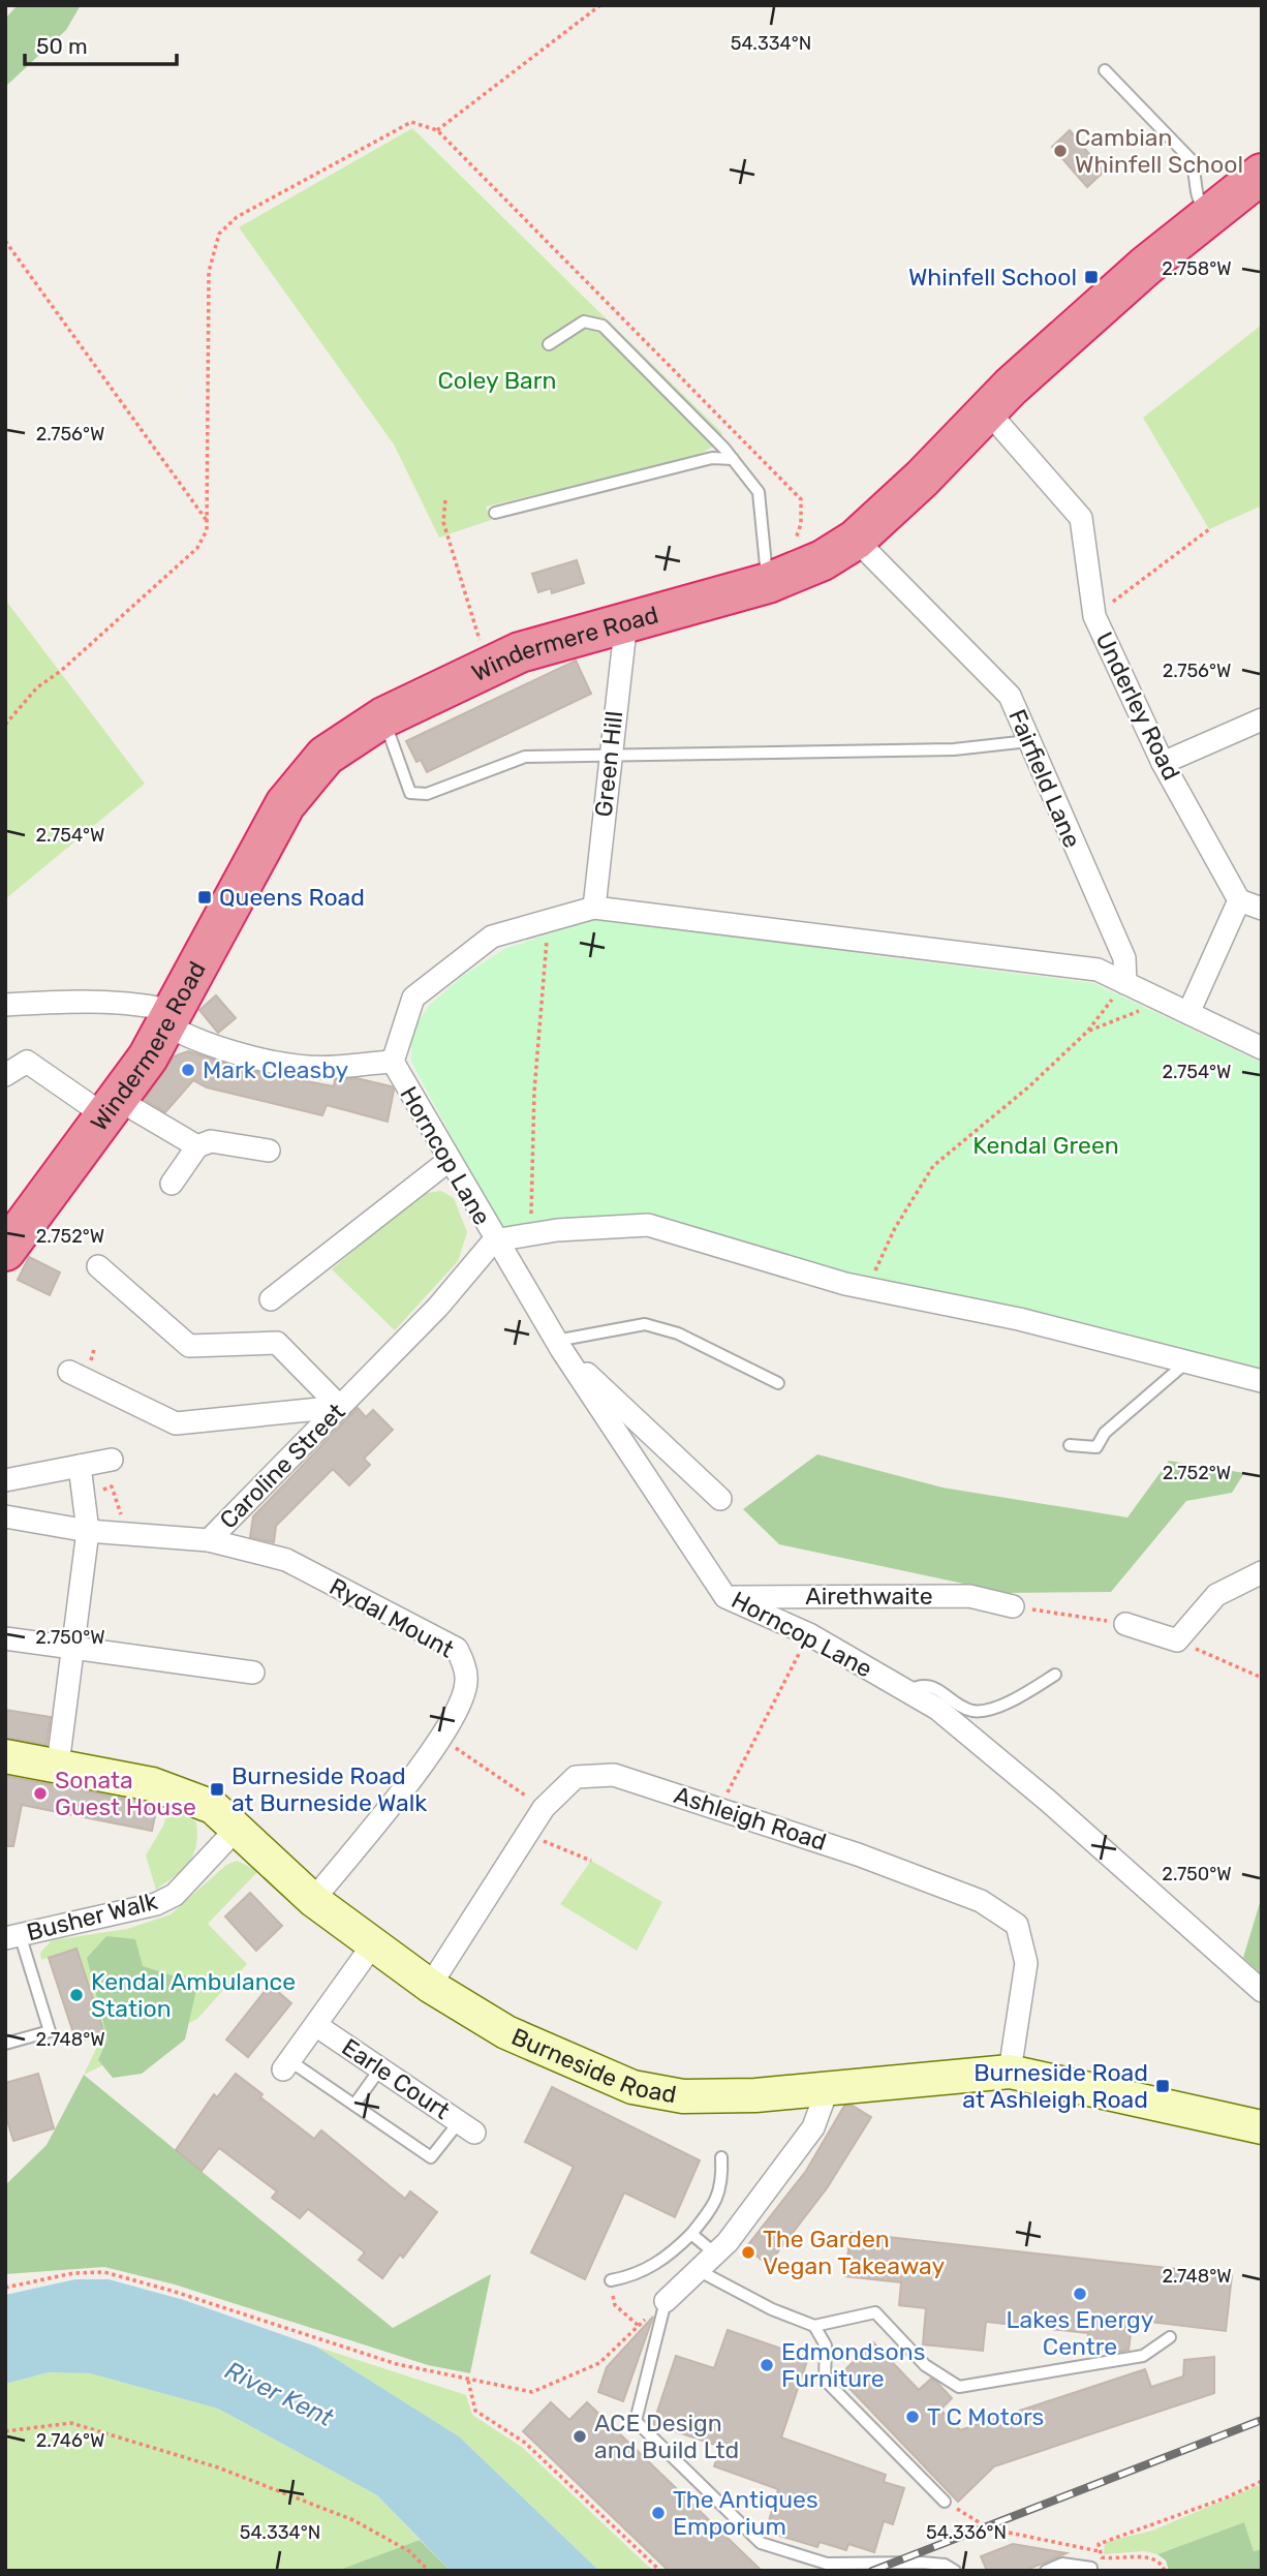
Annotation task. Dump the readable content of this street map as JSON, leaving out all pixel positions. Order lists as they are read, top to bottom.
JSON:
{
  "streets": {
    "highway": ["Windermere Road"],
    "street": [
      "Underley Road",
      "Green Hill",
      "Fairfield Lane",
      "Horncop Lane",
      "Caroline Street",
      "Airethwaite",
      "Rydal Mount",
      "Ashleigh Road",
      "Busher Walk",
      "Burneside Road",
      "Earle Court"
    ]
  },
  "crossings": [
    ["Windermere Road", "Underley Road"],
    ["Windermere Road", "Green Hill"],
    ["Windermere Road", "Fairfield Lane"],
    ["Horncop Lane", "Caroline Street"],
    ["Horncop Lane", "Airethwaite"],
    ["Caroline Street", "Rydal Mount"],
    ["Rydal Mount", "Burneside Road"],
    ["Ashleigh Road", "Burneside Road"],
    ["Busher Walk", "Burneside Road"]
  ],
  "water": ["River Kent"],
  "parks": ["Coley Barn", "Kendal Green"],
  "places": {
    "other": [
      "Cambian Whinfell School",
      "Mark Cleasby",
      "Sonata Guest House",
      "Kendal Ambulance Station",
      "The Garden Vegan Takeaway",
      "Lakes Energy Centre",
      "Edmondsons Furniture",
      "T C Motors",
      "ACE Design and Build Ltd",
      "The Antiques Emporium"
    ],
    "transit": [
      "Whinfell School",
      "Queens Road",
      "Burneside Road at Burneside Walk",
      "Burneside Road at Ashleigh Road"
    ]
  },
  "scale_bar": "50 m",
  "coordinates": [
    "54.334°N",
    "2.758°W",
    "2.756°W",
    "2.754°W",
    "2.752°W",
    "2.750°W",
    "2.748°W",
    "2.746°W",
    "54.336°N"
  ]
}
